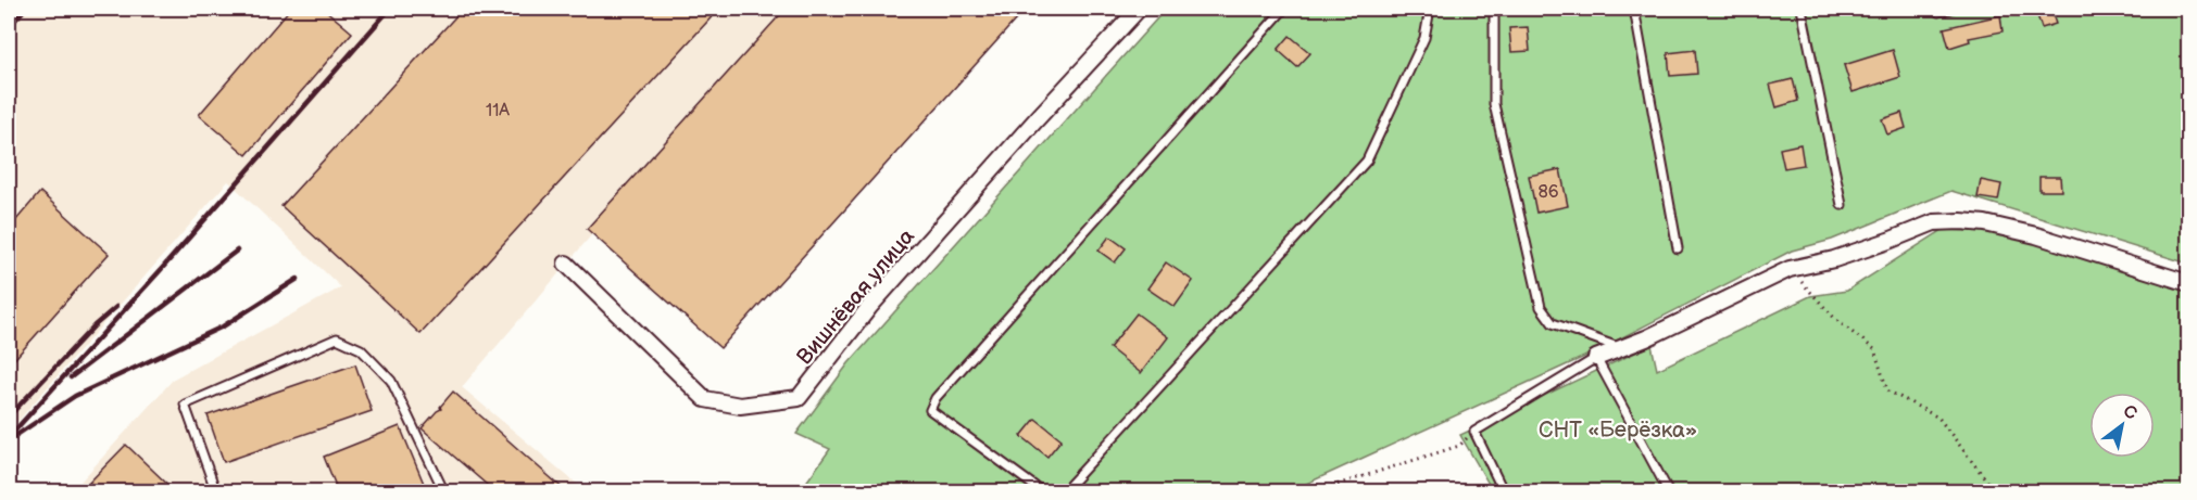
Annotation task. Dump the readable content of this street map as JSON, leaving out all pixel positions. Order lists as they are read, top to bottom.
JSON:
{
  "streets": {
    "street": ["Вишнёвая улица"]
  },
  "parks": ["СНТ «Берёзка»"],
  "house_numbers": ["11А", "86"],
  "north": "top right"
}
